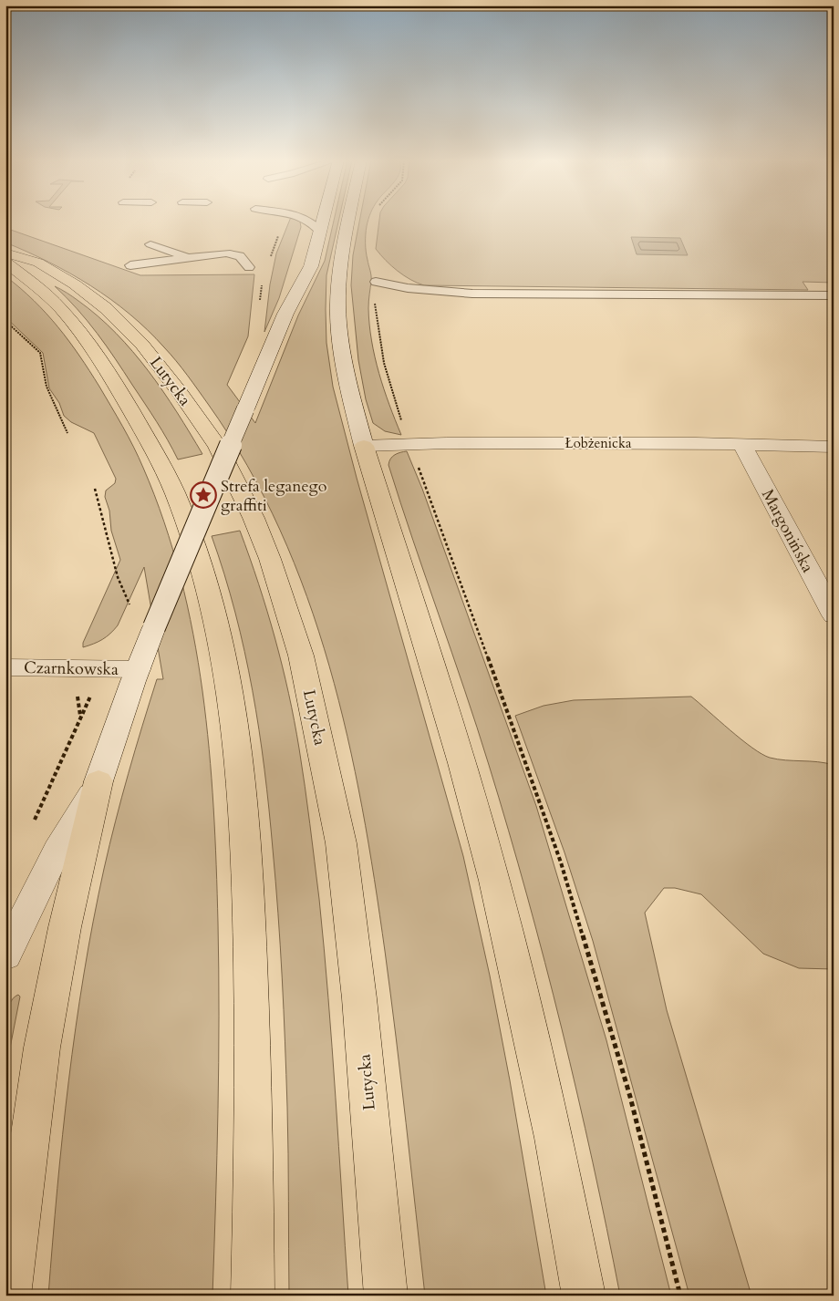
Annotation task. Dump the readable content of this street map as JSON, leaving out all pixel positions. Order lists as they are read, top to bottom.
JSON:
{
  "streets": {
    "main road": [
      "Lutycka",
      "Łobżenicka",
      "Margonińska",
      "Czarnkowska"
    ]
  },
  "crossings": [
    ["Łobżenicka", "Margonińska"]
  ],
  "places": {
    "place": ["Strefa leganego graffiti"]
  }
}
